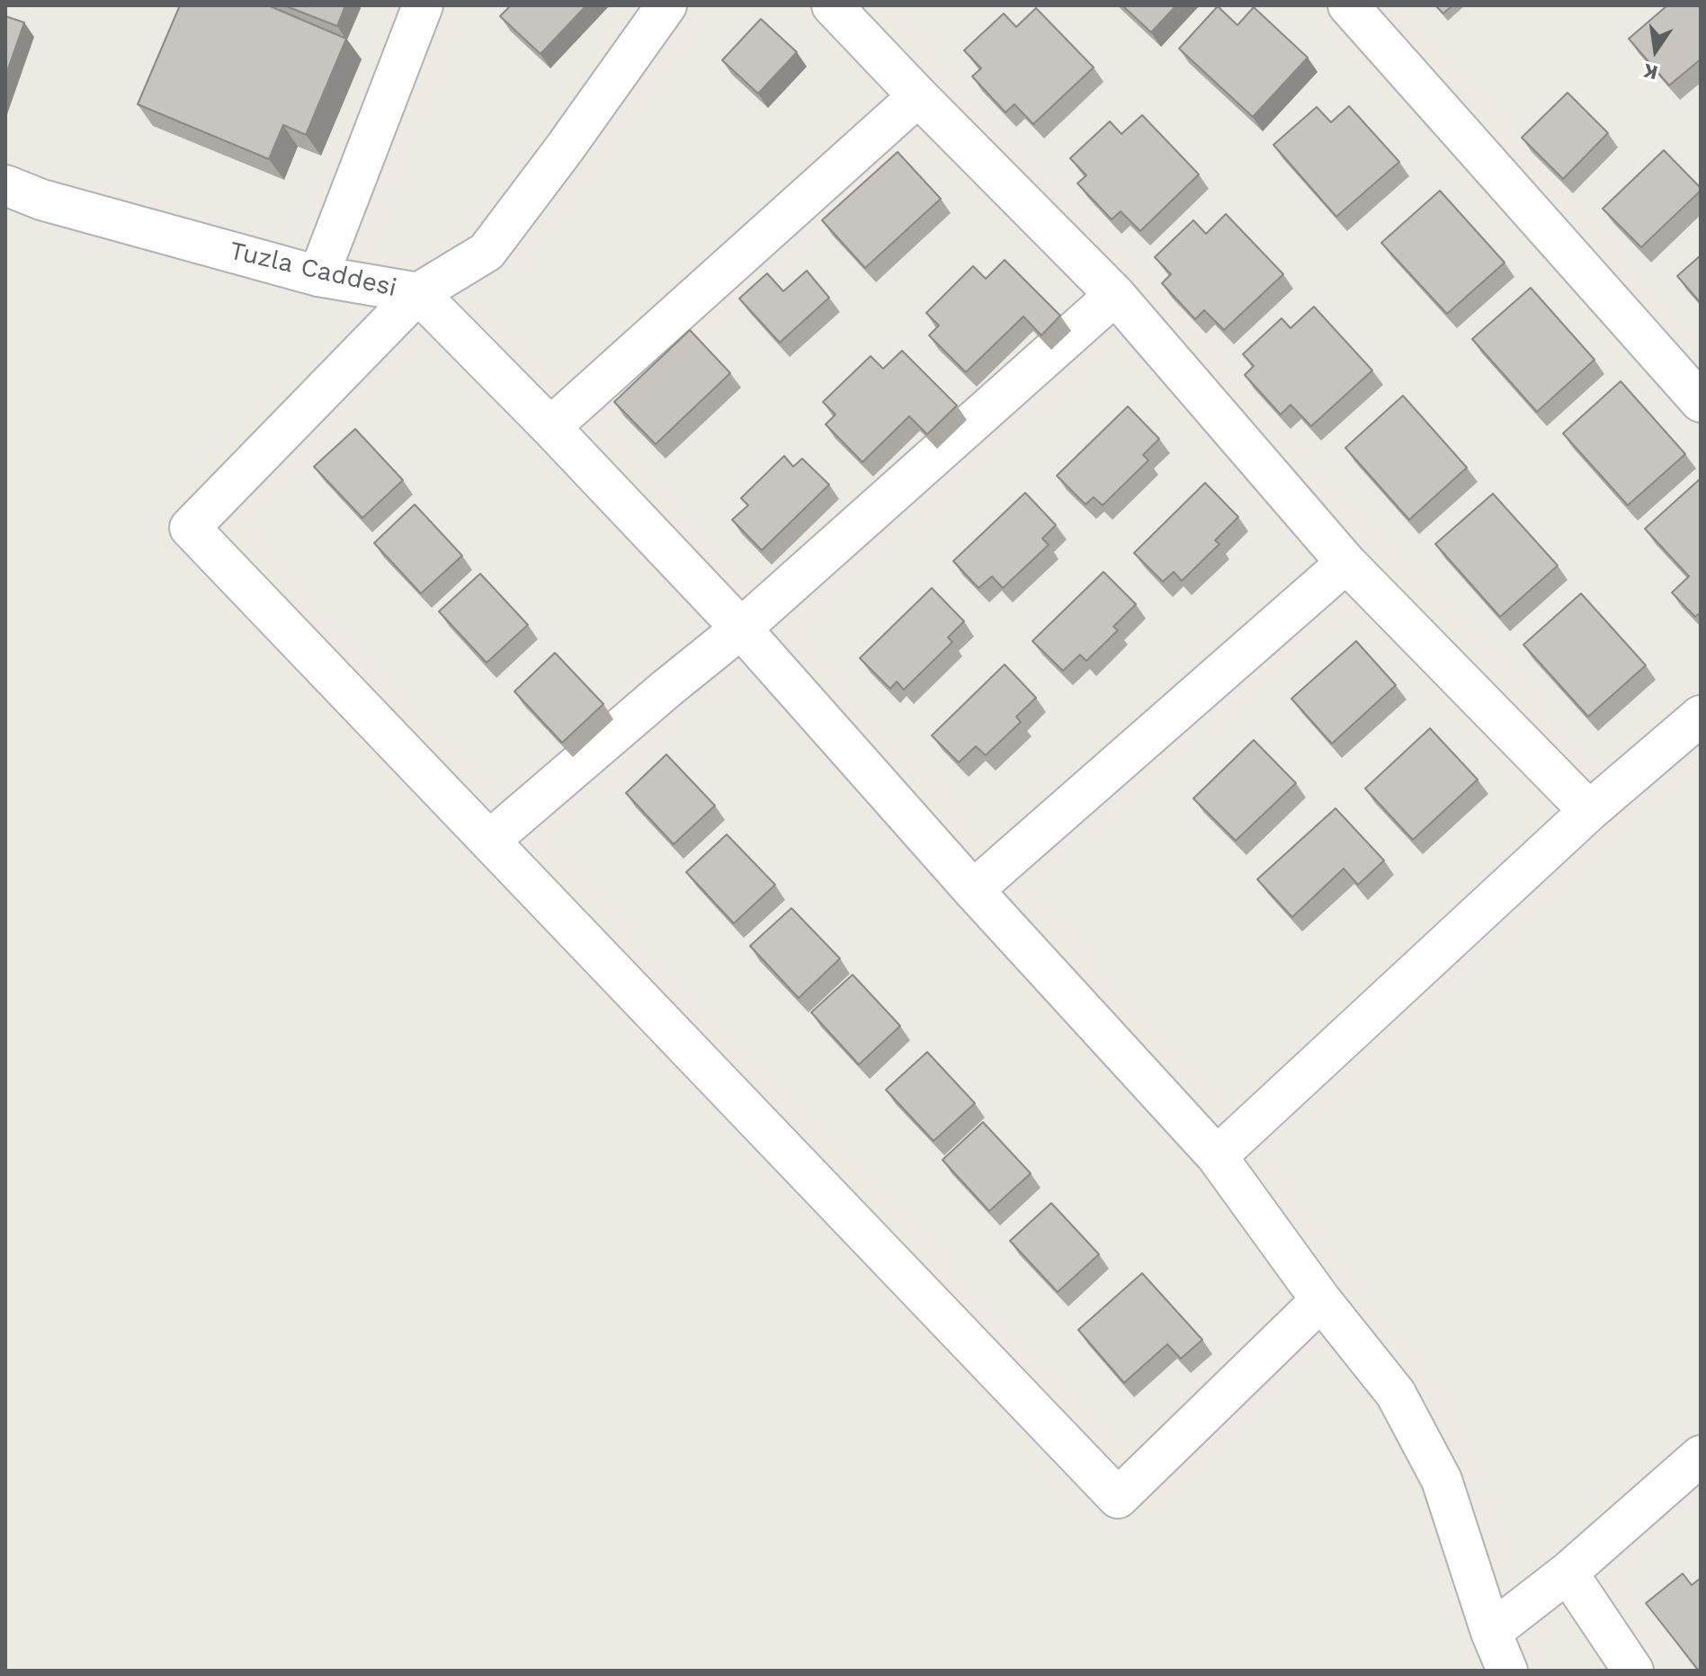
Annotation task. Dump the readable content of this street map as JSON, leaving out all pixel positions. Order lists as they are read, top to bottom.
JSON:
{
  "streets": {
    "street": ["Tuzla Caddesi"]
  },
  "north": "bottom"
}
